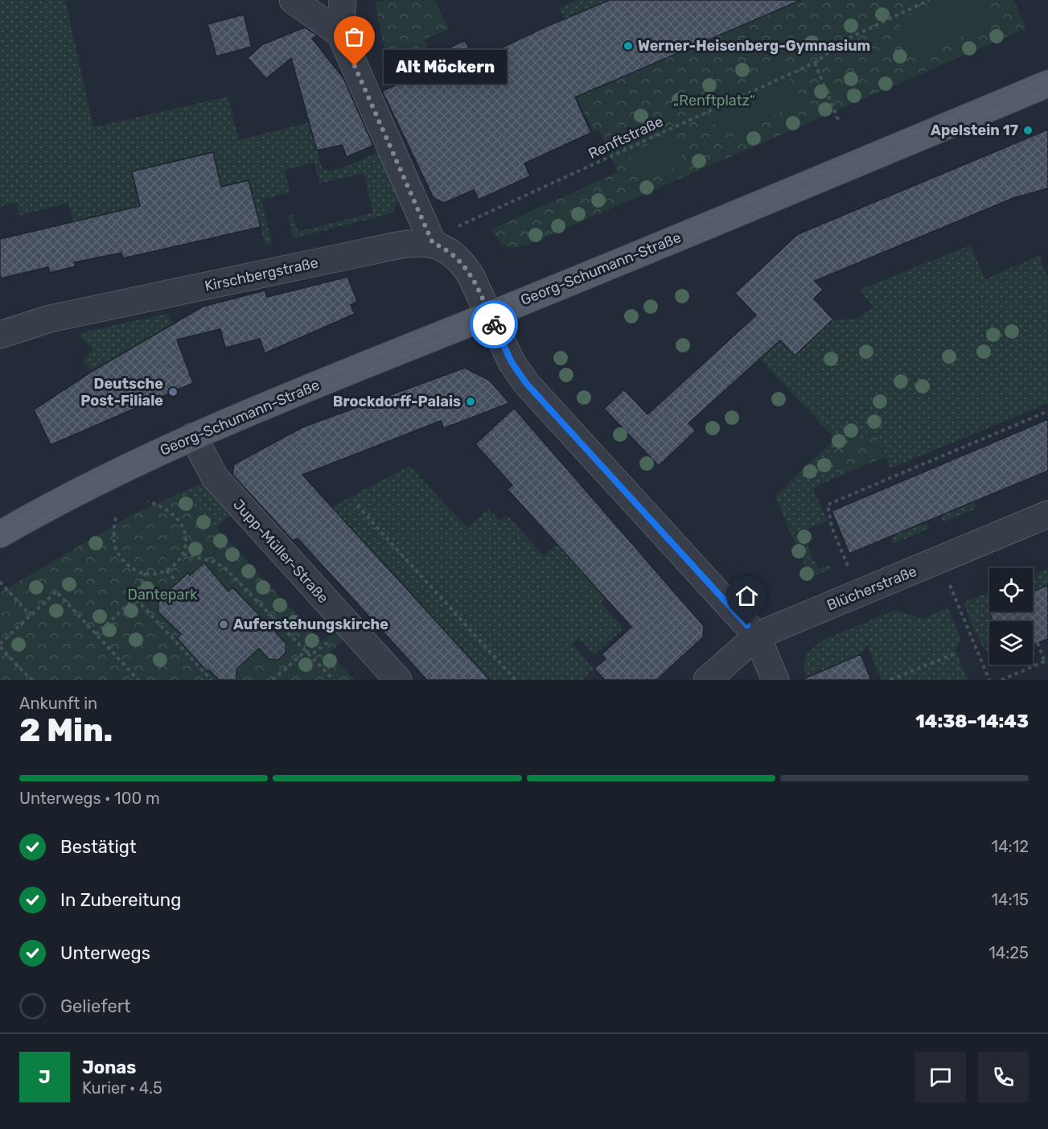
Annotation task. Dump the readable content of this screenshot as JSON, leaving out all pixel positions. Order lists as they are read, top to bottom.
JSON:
{
  "streets": {
    "main road": ["Georg-Schumann-Straße"],
    "street": ["Kirschbergstraße", "Jupp-Müller-Straße", "Blücherstraße"],
    "path": ["Renftstraße"]
  },
  "crossings": [
    ["Georg-Schumann-Straße", "Jupp-Müller-Straße"]
  ],
  "parks": ["„Renftplatz“", "Dantepark"],
  "places": [
    "Werner-Heisenberg-Gymnasium",
    "Alt Möckern",
    "Apelstein 17",
    "Deutsche Post-Filiale",
    "Brockdorff-Palais",
    "Auferstehungskirche"
  ],
  "page": {
    "bubble": "Alt Möckern",
    "heading": ["2 Min.", "Ankunft in", "14:38–14:43"],
    "panel": ["Jonas", "Kurier · 4.5"],
    "bar": "Unterwegs · 100 m",
    "list": [
      ["Bestätigt", "14:12"],
      ["In Zubereitung", "14:15"],
      ["Unterwegs", "14:25"],
      "Geliefert"
    ],
    "round": "J"
  }
}
